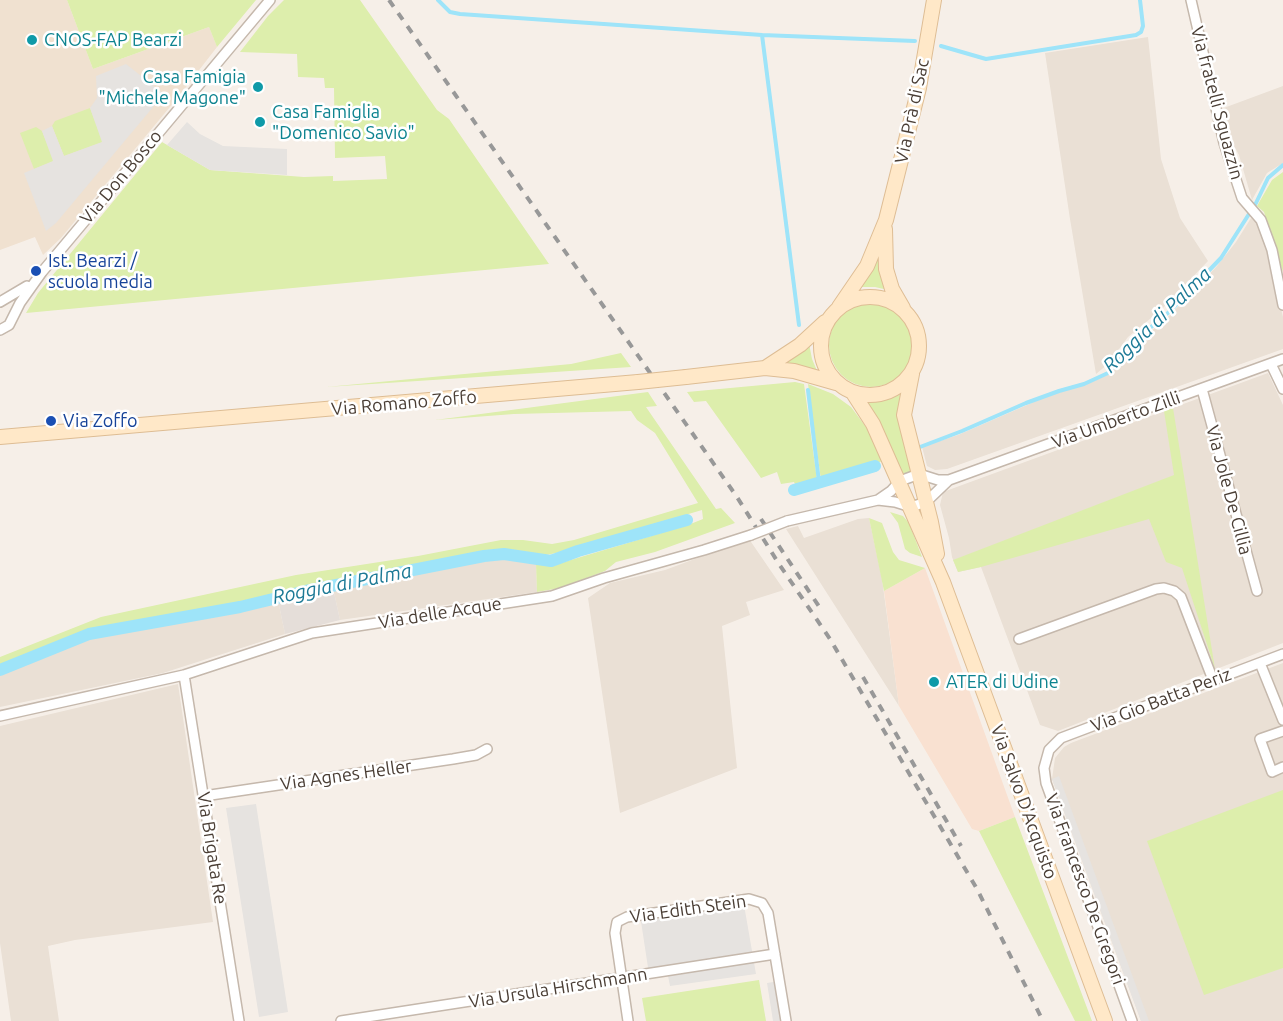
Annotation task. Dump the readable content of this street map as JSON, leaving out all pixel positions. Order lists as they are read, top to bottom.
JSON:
{
  "streets": {
    "street": [
      "Via fratelli Sguazzin",
      "Via Prà di Sac",
      "Via Don Bosco",
      "Via Romano Zoffo",
      "Via Umberto Zilli",
      "Via Jole De Cillia",
      "Via delle Acque",
      "Via Gio Batta Periz",
      "Via Agnes Heller",
      "Via Salvo D'Acquisto",
      "Via Brigata Re",
      "Via Francesco De Gregori",
      "Via Edith Stein",
      "Via Ursula Hirschmann"
    ]
  },
  "crossings": [
    ["Via Prà di Sac", "Via Romano Zoffo"],
    ["Via Prà di Sac", "Via Salvo D'Acquisto"],
    ["Via Romano Zoffo", "Via Salvo D'Acquisto"],
    ["Via Umberto Zilli", "Via Jole De Cillia"],
    ["Via Umberto Zilli", "Via Salvo D'Acquisto"],
    ["Via delle Acque", "Via Salvo D'Acquisto"],
    ["Via delle Acque", "Via Brigata Re"],
    ["Via Gio Batta Periz", "Via Francesco De Gregori"],
    ["Via Agnes Heller", "Via Brigata Re"],
    ["Via Edith Stein", "Via Ursula Hirschmann"]
  ],
  "water": ["Roggia di Palma"],
  "places": [
    "CNOS-FAP Bearzi",
    "Casa Famigia \"Michele Magone\"",
    "Casa Famiglia \"Domenico Savio\"",
    "Ist. Bearzi / scuola media",
    "Via Zoffo",
    "ATER di Udine"
  ]
}
